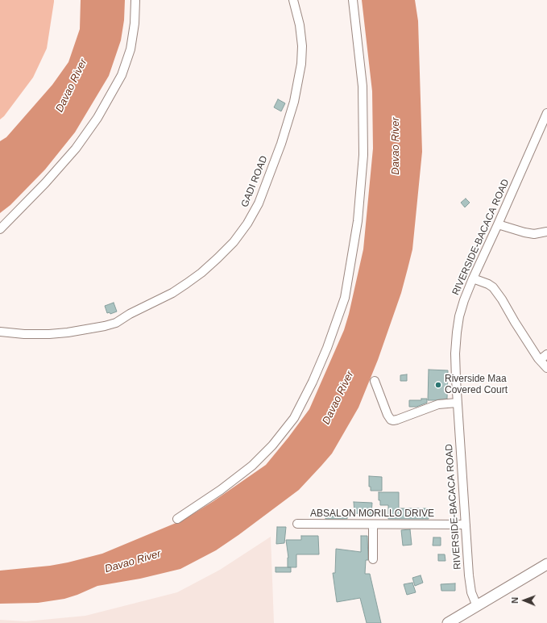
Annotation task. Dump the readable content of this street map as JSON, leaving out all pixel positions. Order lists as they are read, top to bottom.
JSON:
{
  "streets": {
    "street": ["GADI ROAD", "RIVERSIDE-BACACA ROAD", "ABSALON MORILLO DRIVE"]
  },
  "crossings": [
    ["RIVERSIDE-BACACA ROAD", "ABSALON MORILLO DRIVE"]
  ],
  "water": ["Davao River"],
  "places": ["Riverside Maa Covered Court"],
  "north": "left"
}
